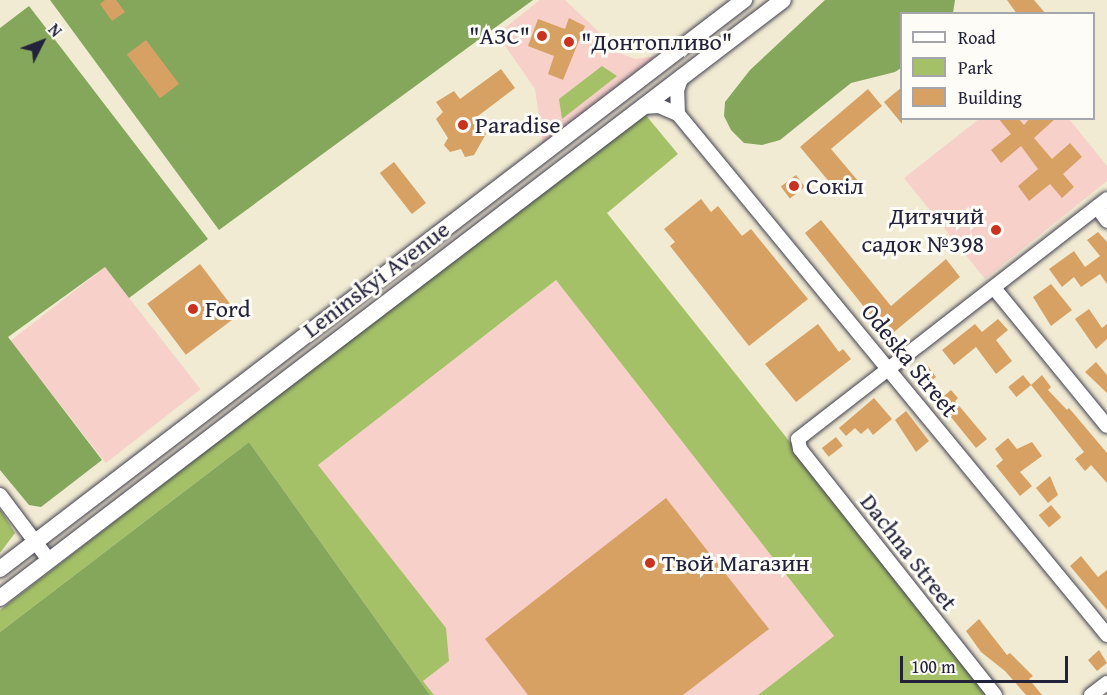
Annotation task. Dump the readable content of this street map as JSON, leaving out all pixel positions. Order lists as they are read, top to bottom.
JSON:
{
  "streets": {
    "main road": ["Leninskyi Avenue"],
    "street": ["Odeska Street", "Dachna Street"]
  },
  "crossings": [
    ["Odeska Street", "Dachna Street"]
  ],
  "places": [
    "\"АЗС\"",
    "\"Донтопливо\"",
    "Paradise",
    "Сокіл",
    "Дитячий садок №398",
    "Ford",
    "Твой Магазин"
  ],
  "legend": ["Road", "Park", "Building"],
  "scale_bar": "100 m",
  "north": "top right"
}
